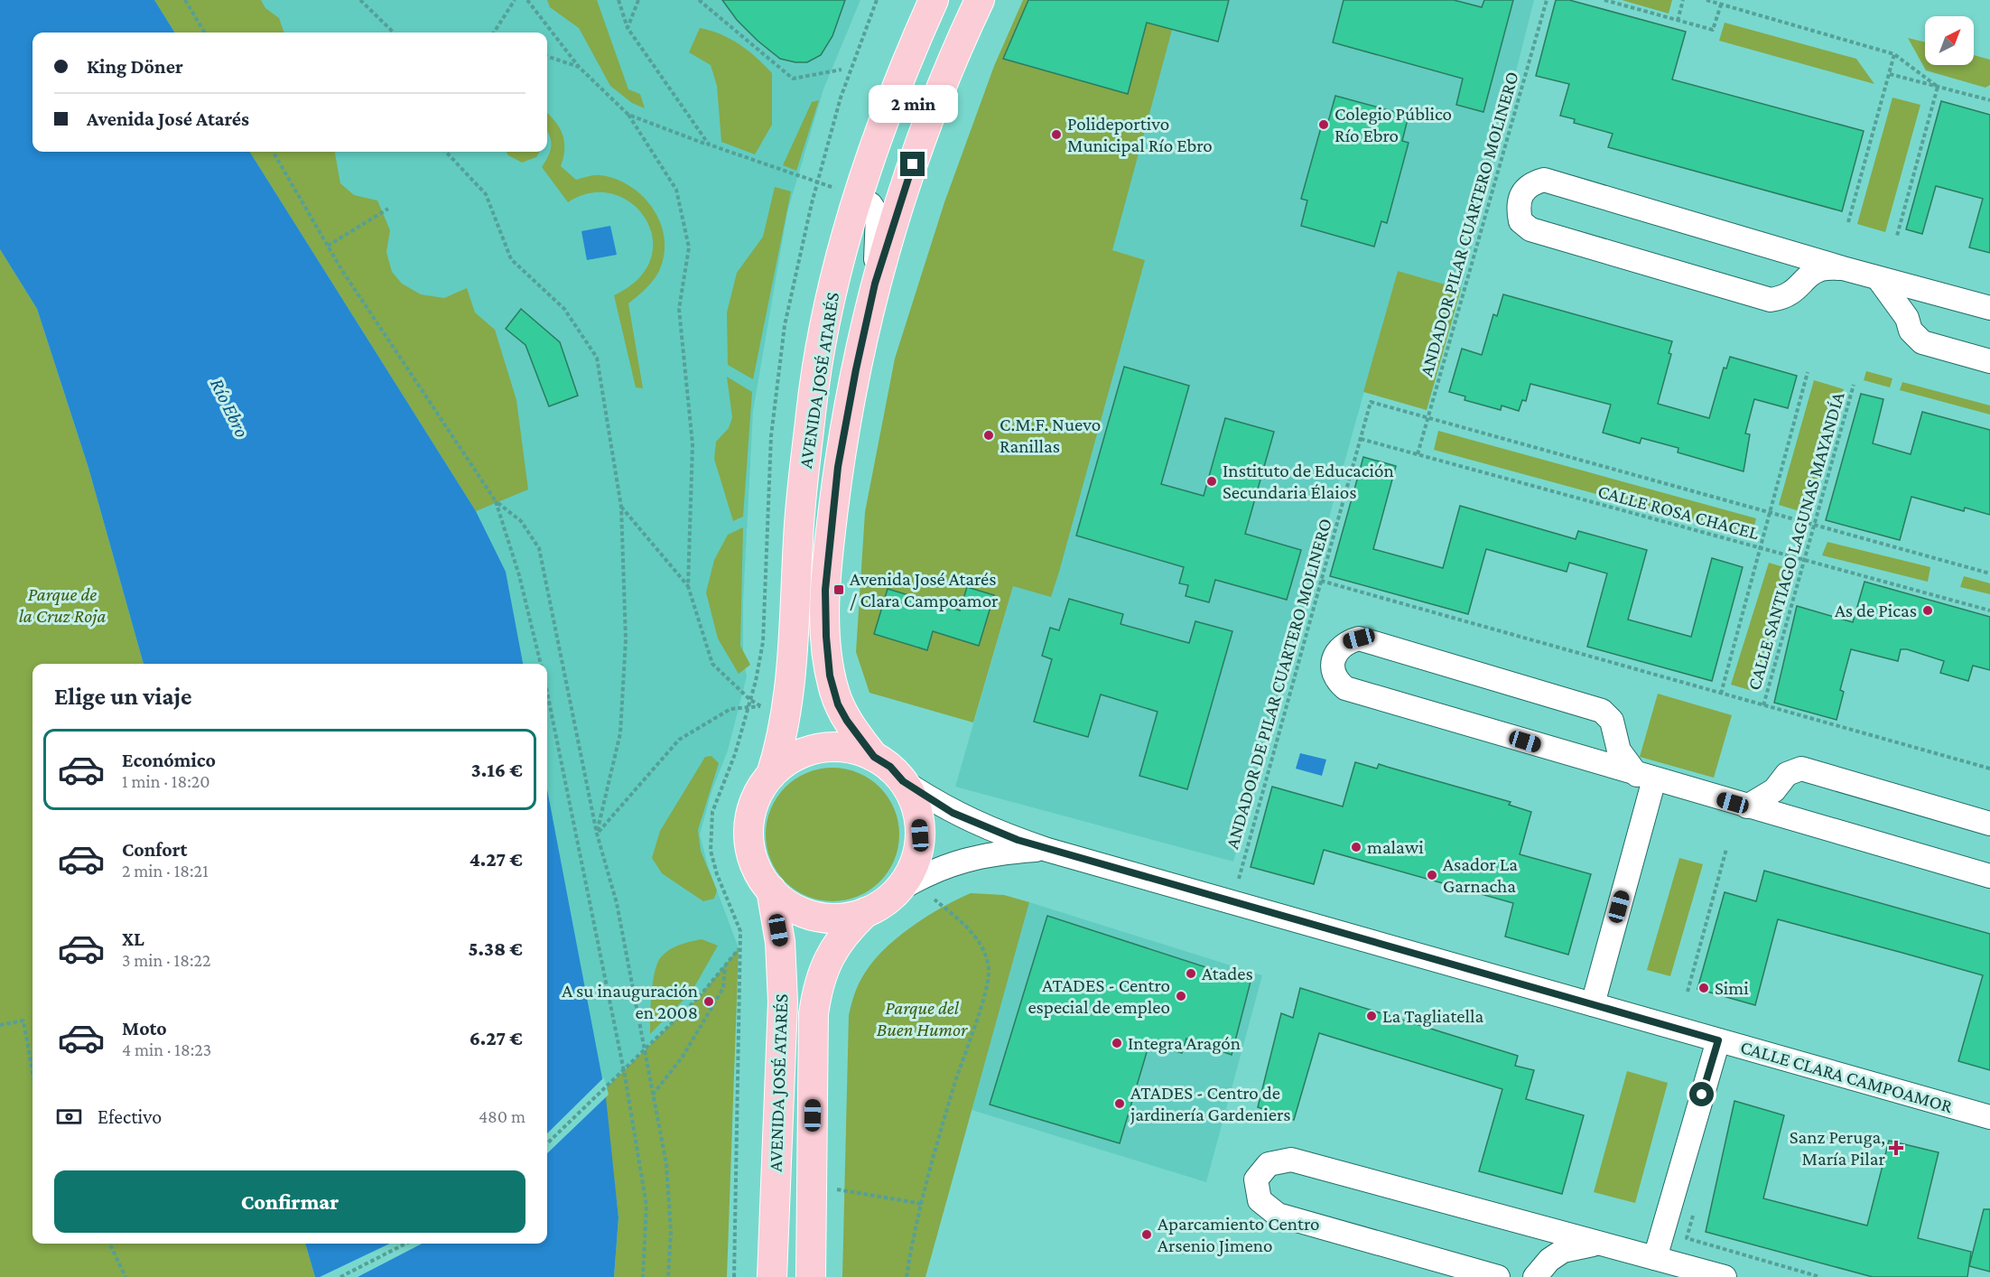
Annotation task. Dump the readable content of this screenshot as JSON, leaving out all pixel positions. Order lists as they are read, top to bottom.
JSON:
{
  "streets": {
    "main road": ["AVENIDA JOSÉ ATARÉS"],
    "street": ["CALLE CLARA CAMPOAMOR"],
    "path": [
      "ANDADOR PILAR CUARTERO MOLINERO",
      "CALLE ROSA CHACEL",
      "CALLE SANTIAGO LAGUNAS MAYANDÍA",
      "ANDADOR DE PILAR CUARTERO MOLINERO"
    ]
  },
  "crossings": [
    ["ANDADOR PILAR CUARTERO MOLINERO", "CALLE ROSA CHACEL"],
    ["AVENIDA JOSÉ ATARÉS", "CALLE CLARA CAMPOAMOR"],
    ["CALLE ROSA CHACEL", "CALLE SANTIAGO LAGUNAS MAYANDÍA"],
    ["CALLE ROSA CHACEL", "ANDADOR DE PILAR CUARTERO MOLINERO"]
  ],
  "water": ["Río Ebro"],
  "parks": ["Parque de la Cruz Roja", "Parque del Buen Humor"],
  "places": {
    "other": [
      "Colegio Público Río Ebro",
      "Polideportivo Municipal Río Ebro",
      "C.M.F. Nuevo Ranillas",
      "Instituto de Educación Secundaria Élaios",
      "As de Picas",
      "malawi",
      "Asador La Garnacha",
      "Atades",
      "Simi",
      "ATADES - Centro especial de empleo",
      "A su inauguración en 2008",
      "La Tagliatella",
      "Integra Aragón",
      "ATADES - Centro de jardinería Gardeniers",
      "Aparcamiento Centro Arsenio Jimeno"
    ],
    "transit": ["Avenida José Atarés / Clara Campoamor"],
    "health": ["Sanz Peruga, María Pilar"]
  },
  "north": "top right",
  "page": {
    "banner": ["King Döner", "Avenida José Atarés"],
    "bubble": "2 min",
    "heading": "Elige un viaje",
    "list": [
      {
        "name": "Económico",
        "note": "1 min · 18:20",
        "value": "3.16 €"
      },
      {
        "name": "Confort",
        "note": "2 min · 18:21",
        "value": "4.27 €"
      },
      {
        "name": "XL",
        "note": "3 min · 18:22",
        "value": "5.38 €"
      },
      {
        "name": "Moto",
        "note": "4 min · 18:23",
        "value": "6.27 €"
      }
    ],
    "pay": ["Efectivo", "480 m"],
    "buttons": "Confirmar"
  }
}
